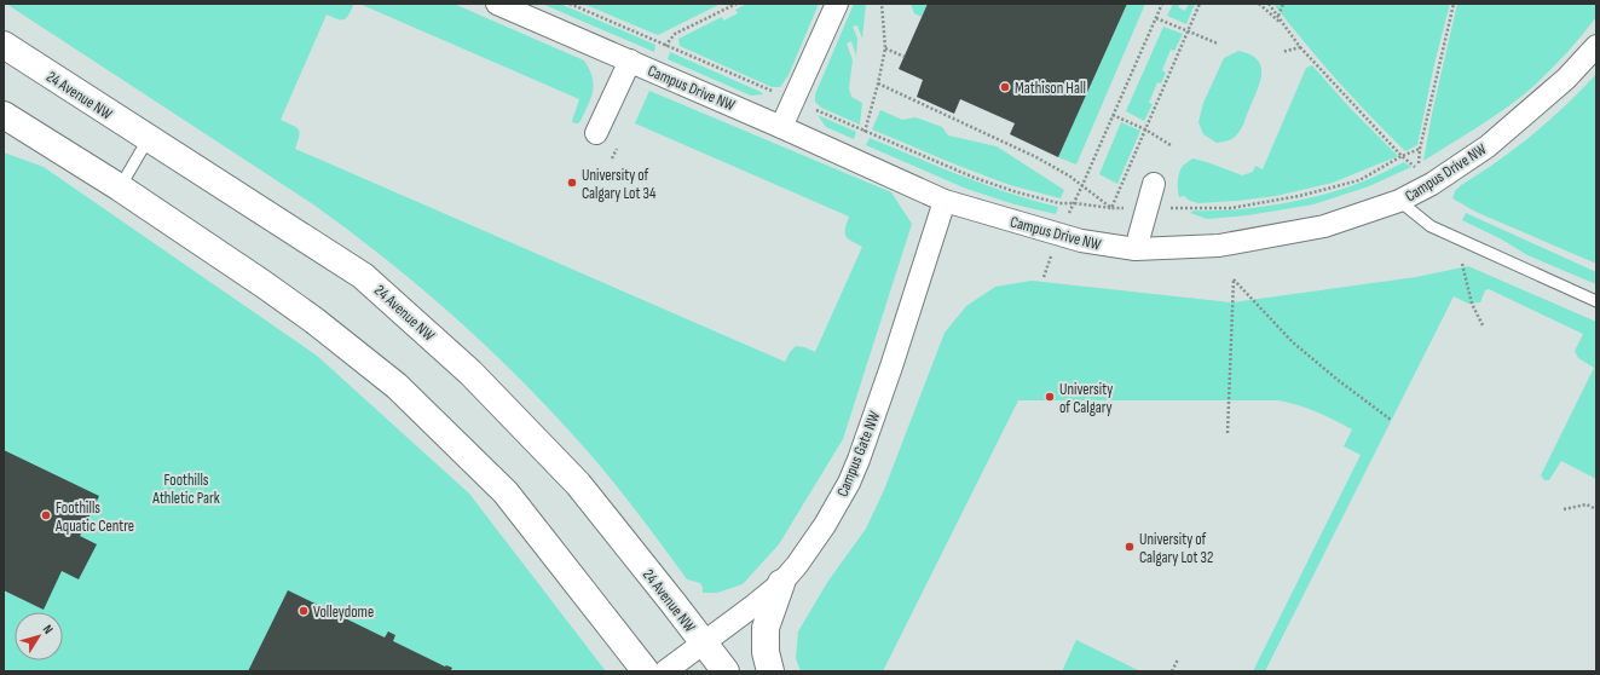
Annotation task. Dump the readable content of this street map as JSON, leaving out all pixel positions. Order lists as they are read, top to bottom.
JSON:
{
  "streets": {
    "street": ["Campus Drive NW", "24 Avenue NW", "Campus Gate NW"]
  },
  "crossings": [
    ["Campus Drive NW", "Campus Gate NW"],
    ["24 Avenue NW", "Campus Gate NW"]
  ],
  "parks": ["Foothills Athletic Park"],
  "places": [
    "Mathison Hall",
    "University of Calgary Lot 34",
    "University of Calgary",
    "Foothills Aquatic Centre",
    "University of Calgary Lot 32",
    "Volleydome"
  ],
  "north": "top right"
}
